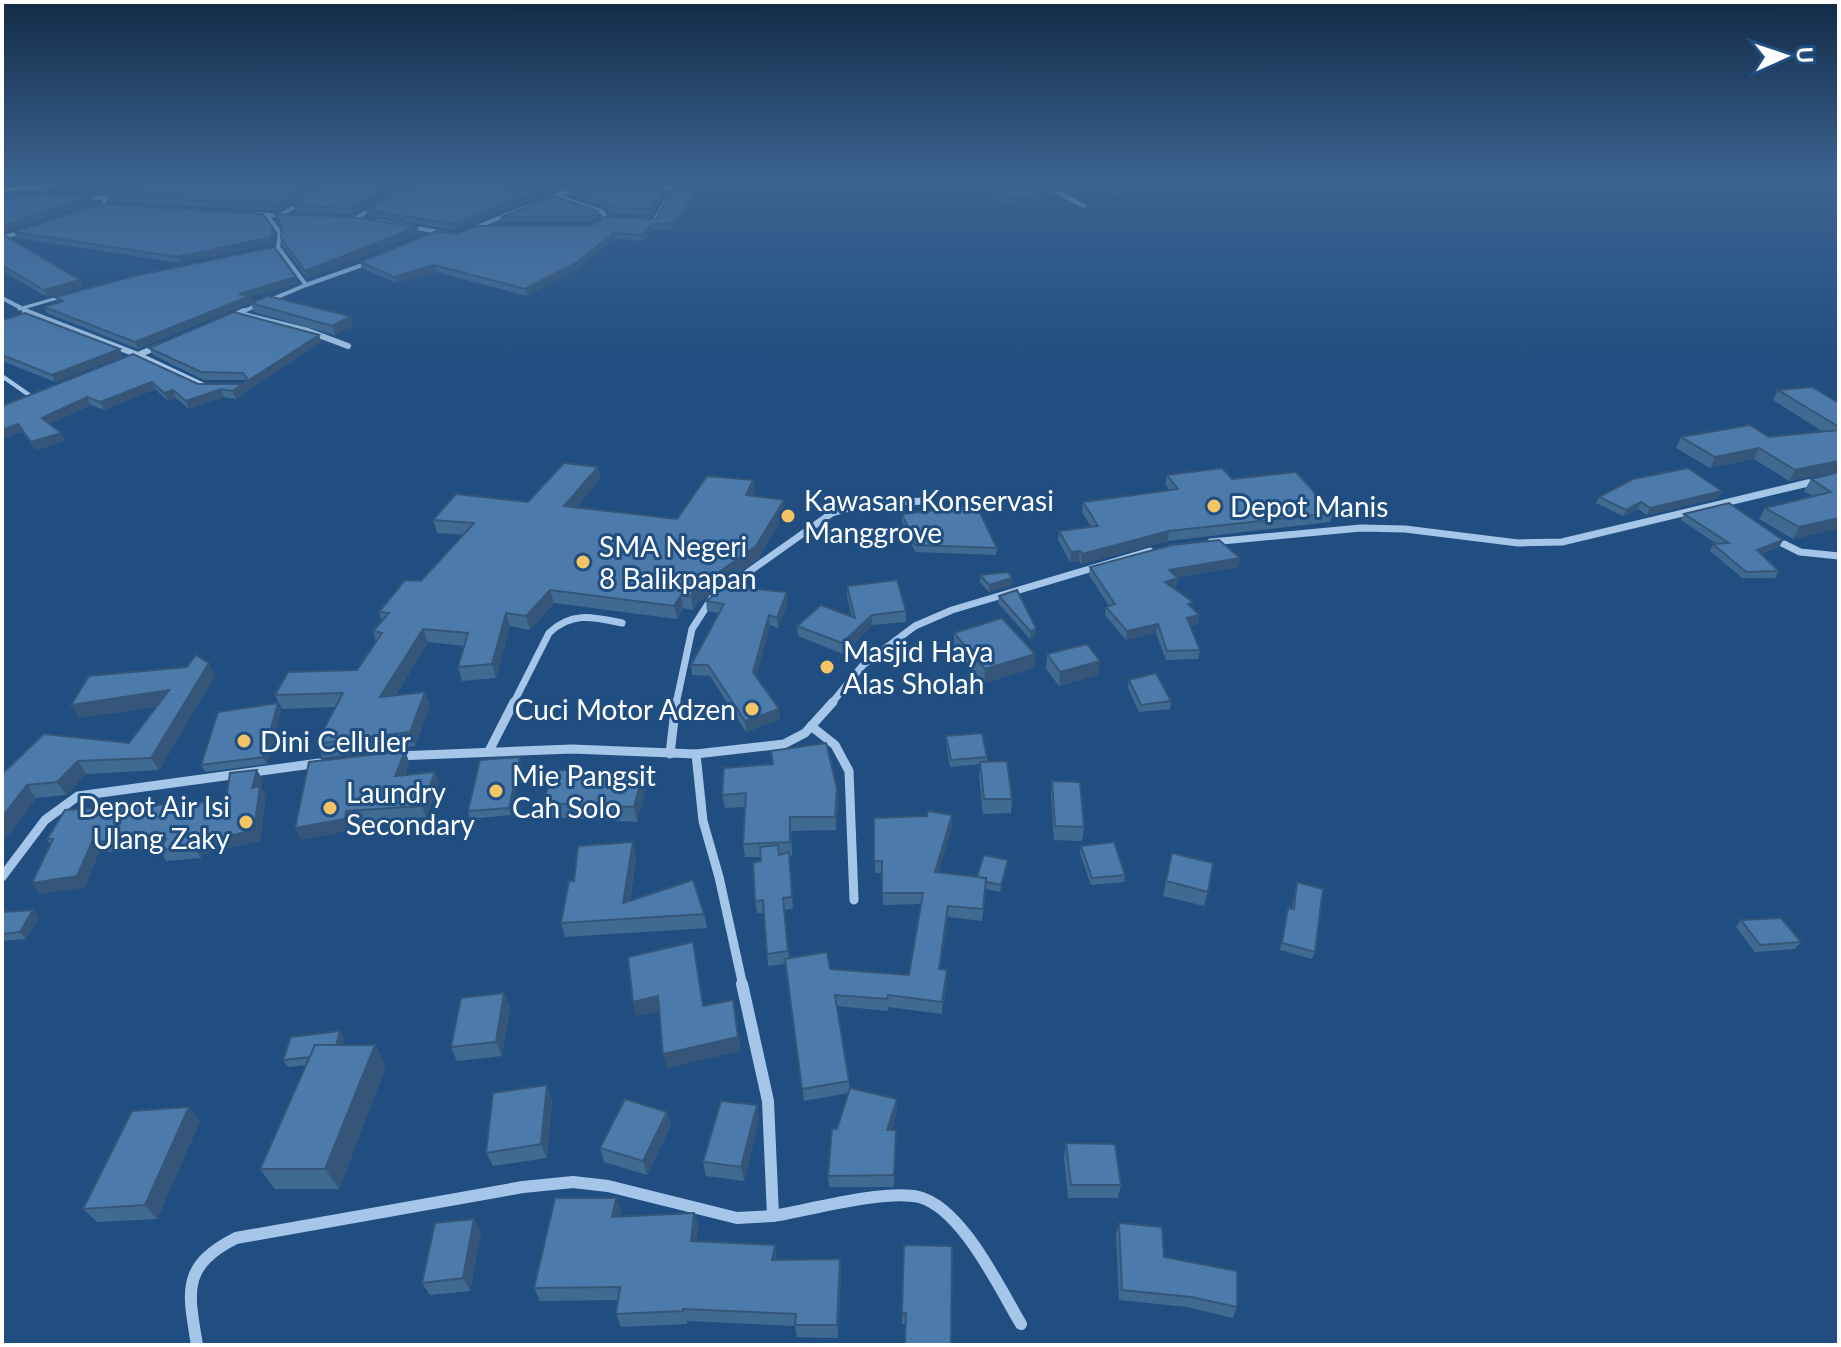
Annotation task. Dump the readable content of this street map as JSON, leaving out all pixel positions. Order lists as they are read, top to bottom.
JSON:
{
  "places": [
    "Depot Manis",
    "Kawasan Konservasi Manggrove",
    "SMA Negeri 8 Balikpapan",
    "Masjid Haya Alas Sholah",
    "Cuci Motor Adzen",
    "Dini Celluler",
    "Mie Pangsit Cah Solo",
    "Laundry Secondary",
    "Depot Air Isi Ulang Zaky"
  ],
  "north": "right"
}
